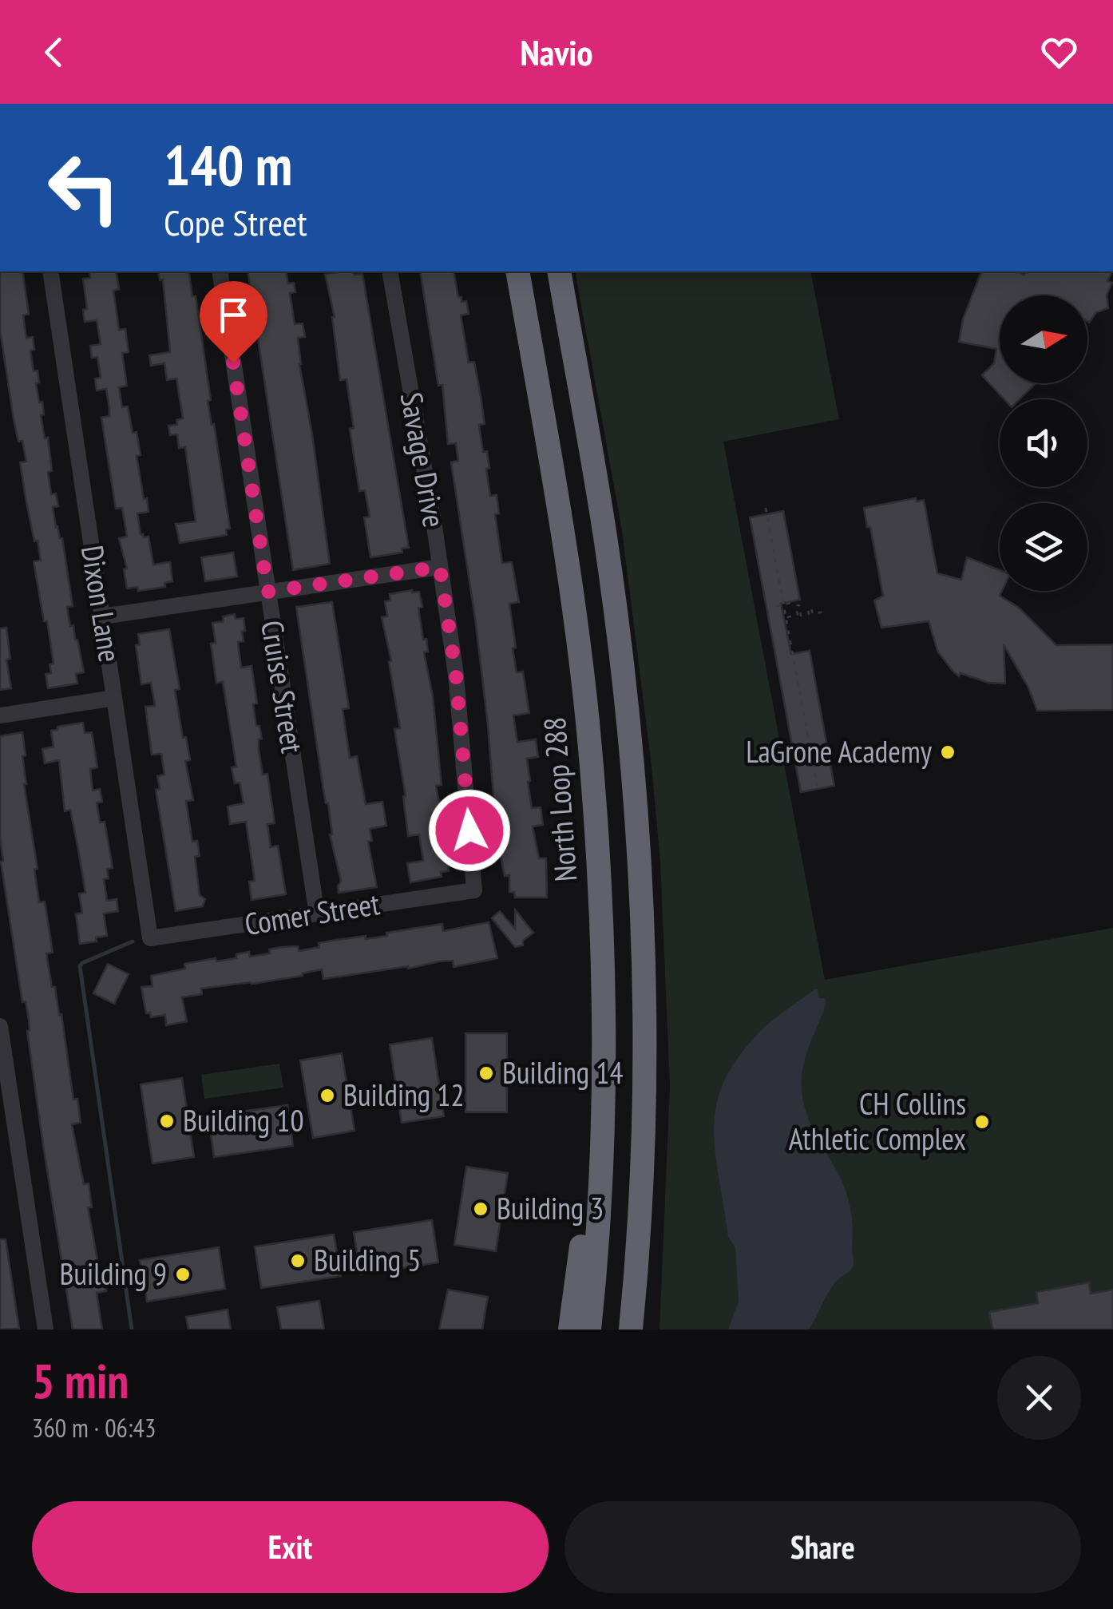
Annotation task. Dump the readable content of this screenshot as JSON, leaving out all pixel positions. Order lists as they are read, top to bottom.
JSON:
{
  "streets": {
    "highway": ["North Loop 288"],
    "street": [
      "Savage Drive",
      "Dixon Lane",
      "Cruise Street",
      "Comer Street"
    ]
  },
  "crossings": [
    ["Savage Drive", "Comer Street"],
    ["Dixon Lane", "Comer Street"],
    ["Cruise Street", "Comer Street"]
  ],
  "places": [
    "LaGrone Academy",
    "Building 14",
    "Building 12",
    "Building 10",
    "CH Collins Athletic Complex",
    "Building 3",
    "Building 5",
    "Building 9"
  ],
  "north": "right",
  "page": {
    "header": "Navio",
    "turn": ["140 m", "Cope Street"],
    "heading": ["5 min", "360 m · 06:43"],
    "buttons": ["Exit", "Share"]
  }
}
